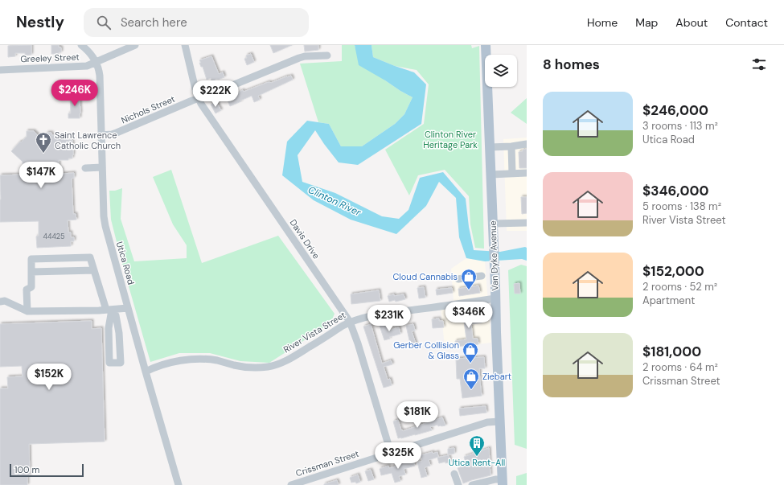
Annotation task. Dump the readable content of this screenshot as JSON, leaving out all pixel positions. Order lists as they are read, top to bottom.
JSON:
{
  "streets": {
    "main road": ["Van Dyke Avenue"],
    "street": [
      "Greeley Street",
      "Nichols Street",
      "Davis Drive",
      "Utica Road",
      "River Vista Street",
      "Crissman Street"
    ]
  },
  "crossings": [
    ["Greeley Street", "Utica Road"],
    ["Nichols Street", "Davis Drive"],
    ["Nichols Street", "Utica Road"],
    ["Davis Drive", "River Vista Street"],
    ["Davis Drive", "Crissman Street"],
    ["Van Dyke Avenue", "River Vista Street"],
    ["Van Dyke Avenue", "Crissman Street"],
    ["Utica Road", "River Vista Street"]
  ],
  "water": ["Clinton River"],
  "parks": ["Clinton River Heritage Park"],
  "places": {
    "church": ["Saint Lawrence Catholic Church"],
    "shop": ["Cloud Cannabis", "Gerber Collision & Glass", "Ziebart"],
    "building": ["Utica Rent-All"]
  },
  "house_numbers": ["44425"],
  "scale_bar": "100 m",
  "page": {
    "header": "Nestly",
    "search": "Search here",
    "nav": [
      "Home",
      "Map",
      "About",
      "Contact"
    ],
    "heading": "8 homes",
    "price": [
      "$246K",
      "$222K",
      "$147K",
      "$346K",
      "$231K",
      "$152K",
      "$181K",
      "$325K"
    ],
    "list": [
      {
        "name": "$246,000",
        "note": "3 rooms · 113 m² · Utica Road"
      },
      {
        "name": "$346,000",
        "note": "5 rooms · 138 m² · River Vista Street"
      },
      {
        "name": "$152,000",
        "note": "2 rooms · 52 m² · Apartment"
      },
      {
        "name": "$181,000",
        "note": "2 rooms · 64 m² · Crissman Street"
      }
    ],
    "scale": "100 m"
  }
}
